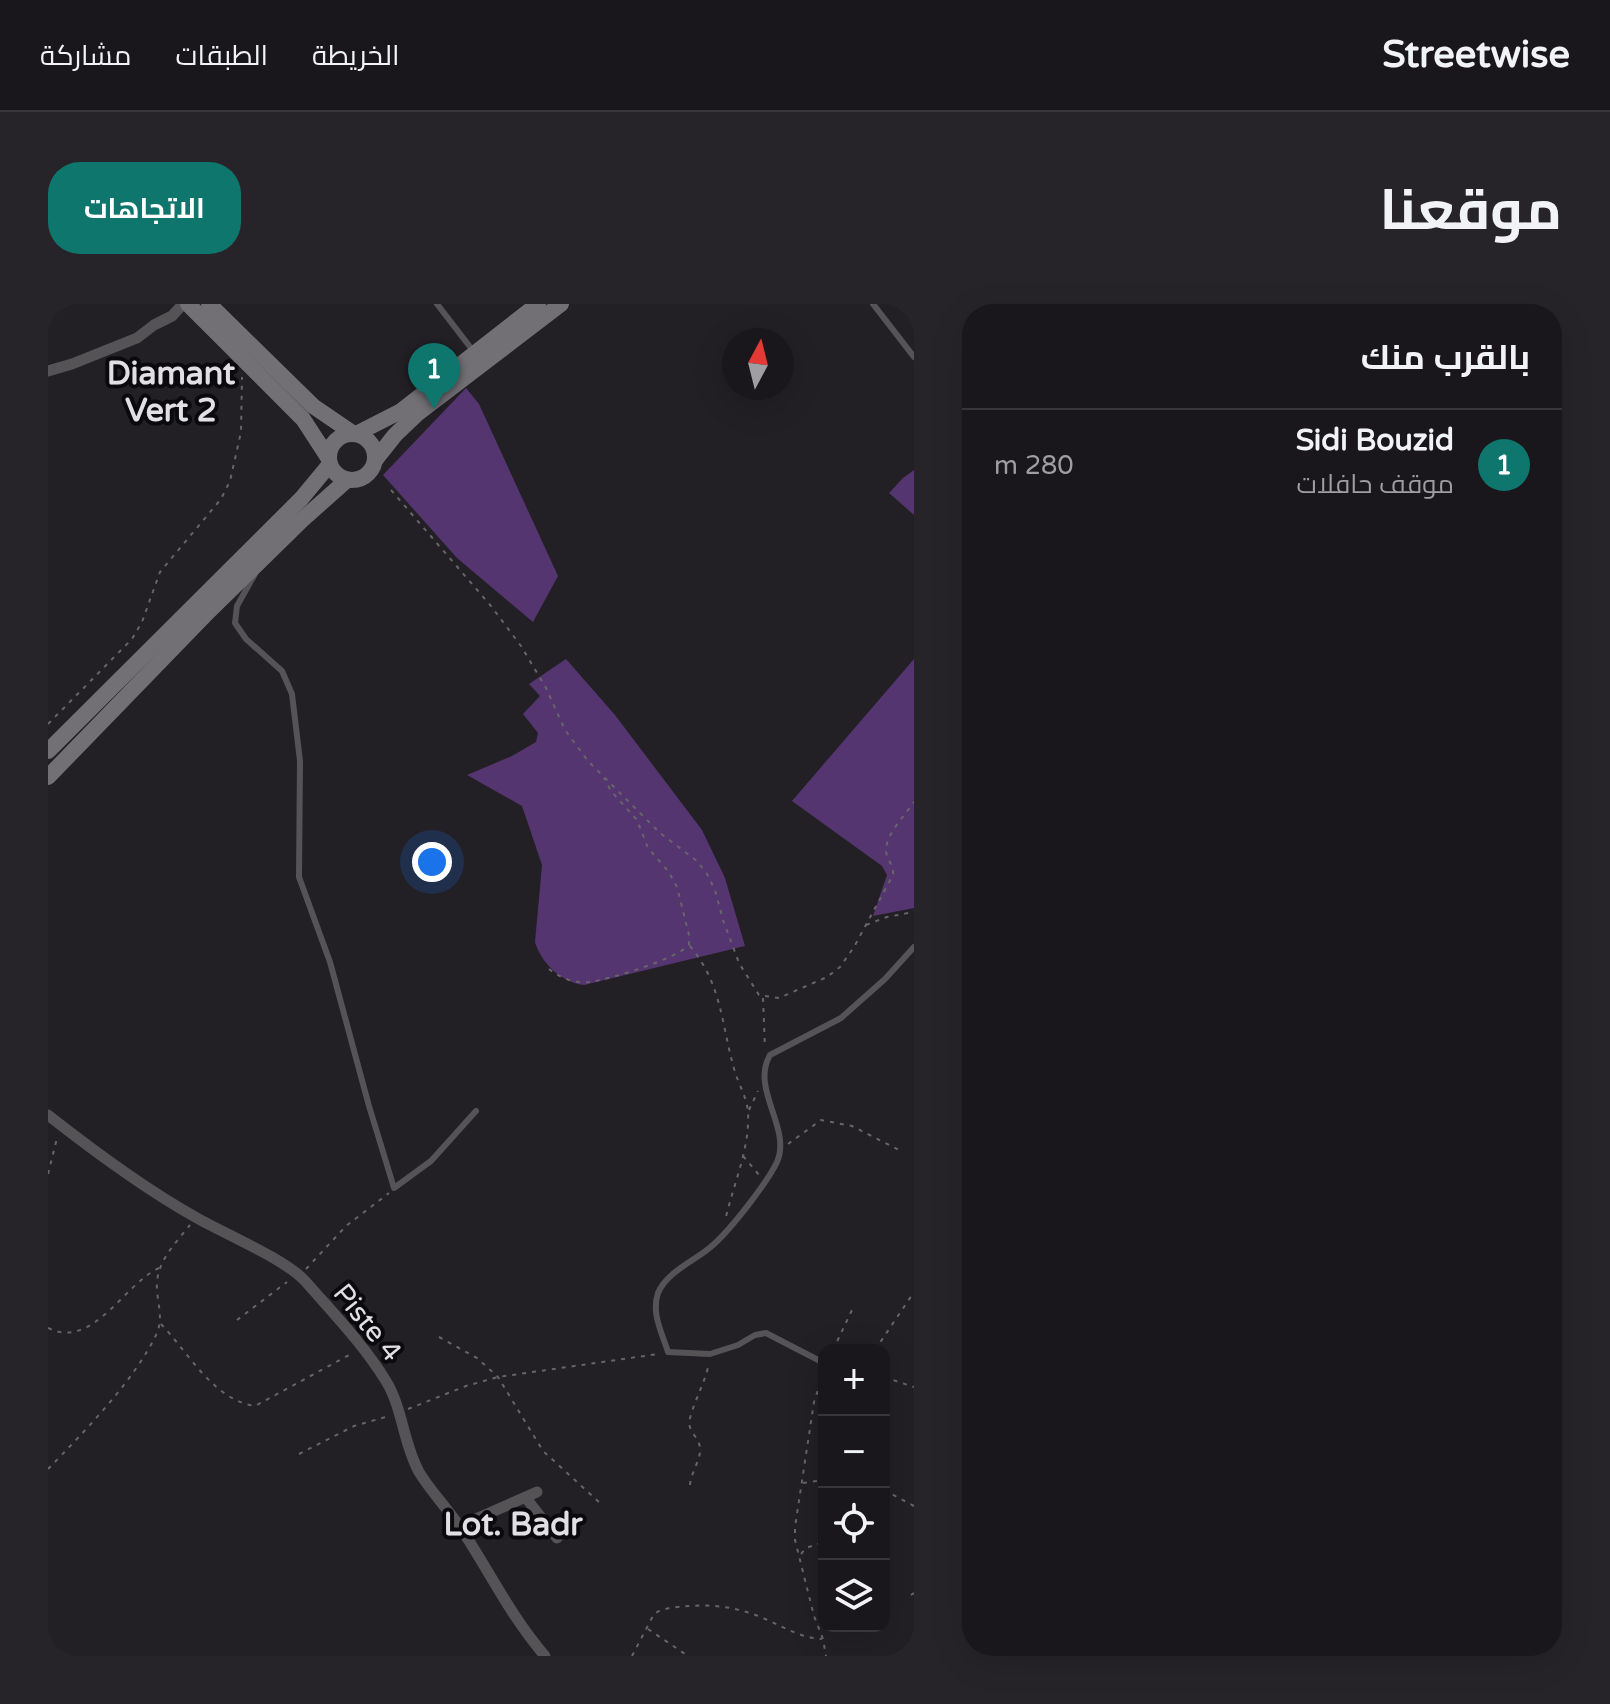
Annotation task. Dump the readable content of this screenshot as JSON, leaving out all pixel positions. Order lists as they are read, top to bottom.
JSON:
{
  "streets": {
    "street": ["Piste 4"]
  },
  "districts": ["Diamant Vert 2", "Lot. Badr"],
  "north": "top",
  "page": {
    "header": "Streetwise",
    "nav": ["الخريطة", "الطبقات", "مشاركة"],
    "title": "موقعنا",
    "buttons": "الاتجاهات",
    "heading": "بالقرب منك",
    "pins": "1",
    "list": [
      {
        "mark": "1",
        "name": "Sidi Bouzid",
        "note": "موقف حافلات",
        "value": "280 m"
      }
    ],
    "map_buttons": ["+", "−"]
  }
}
